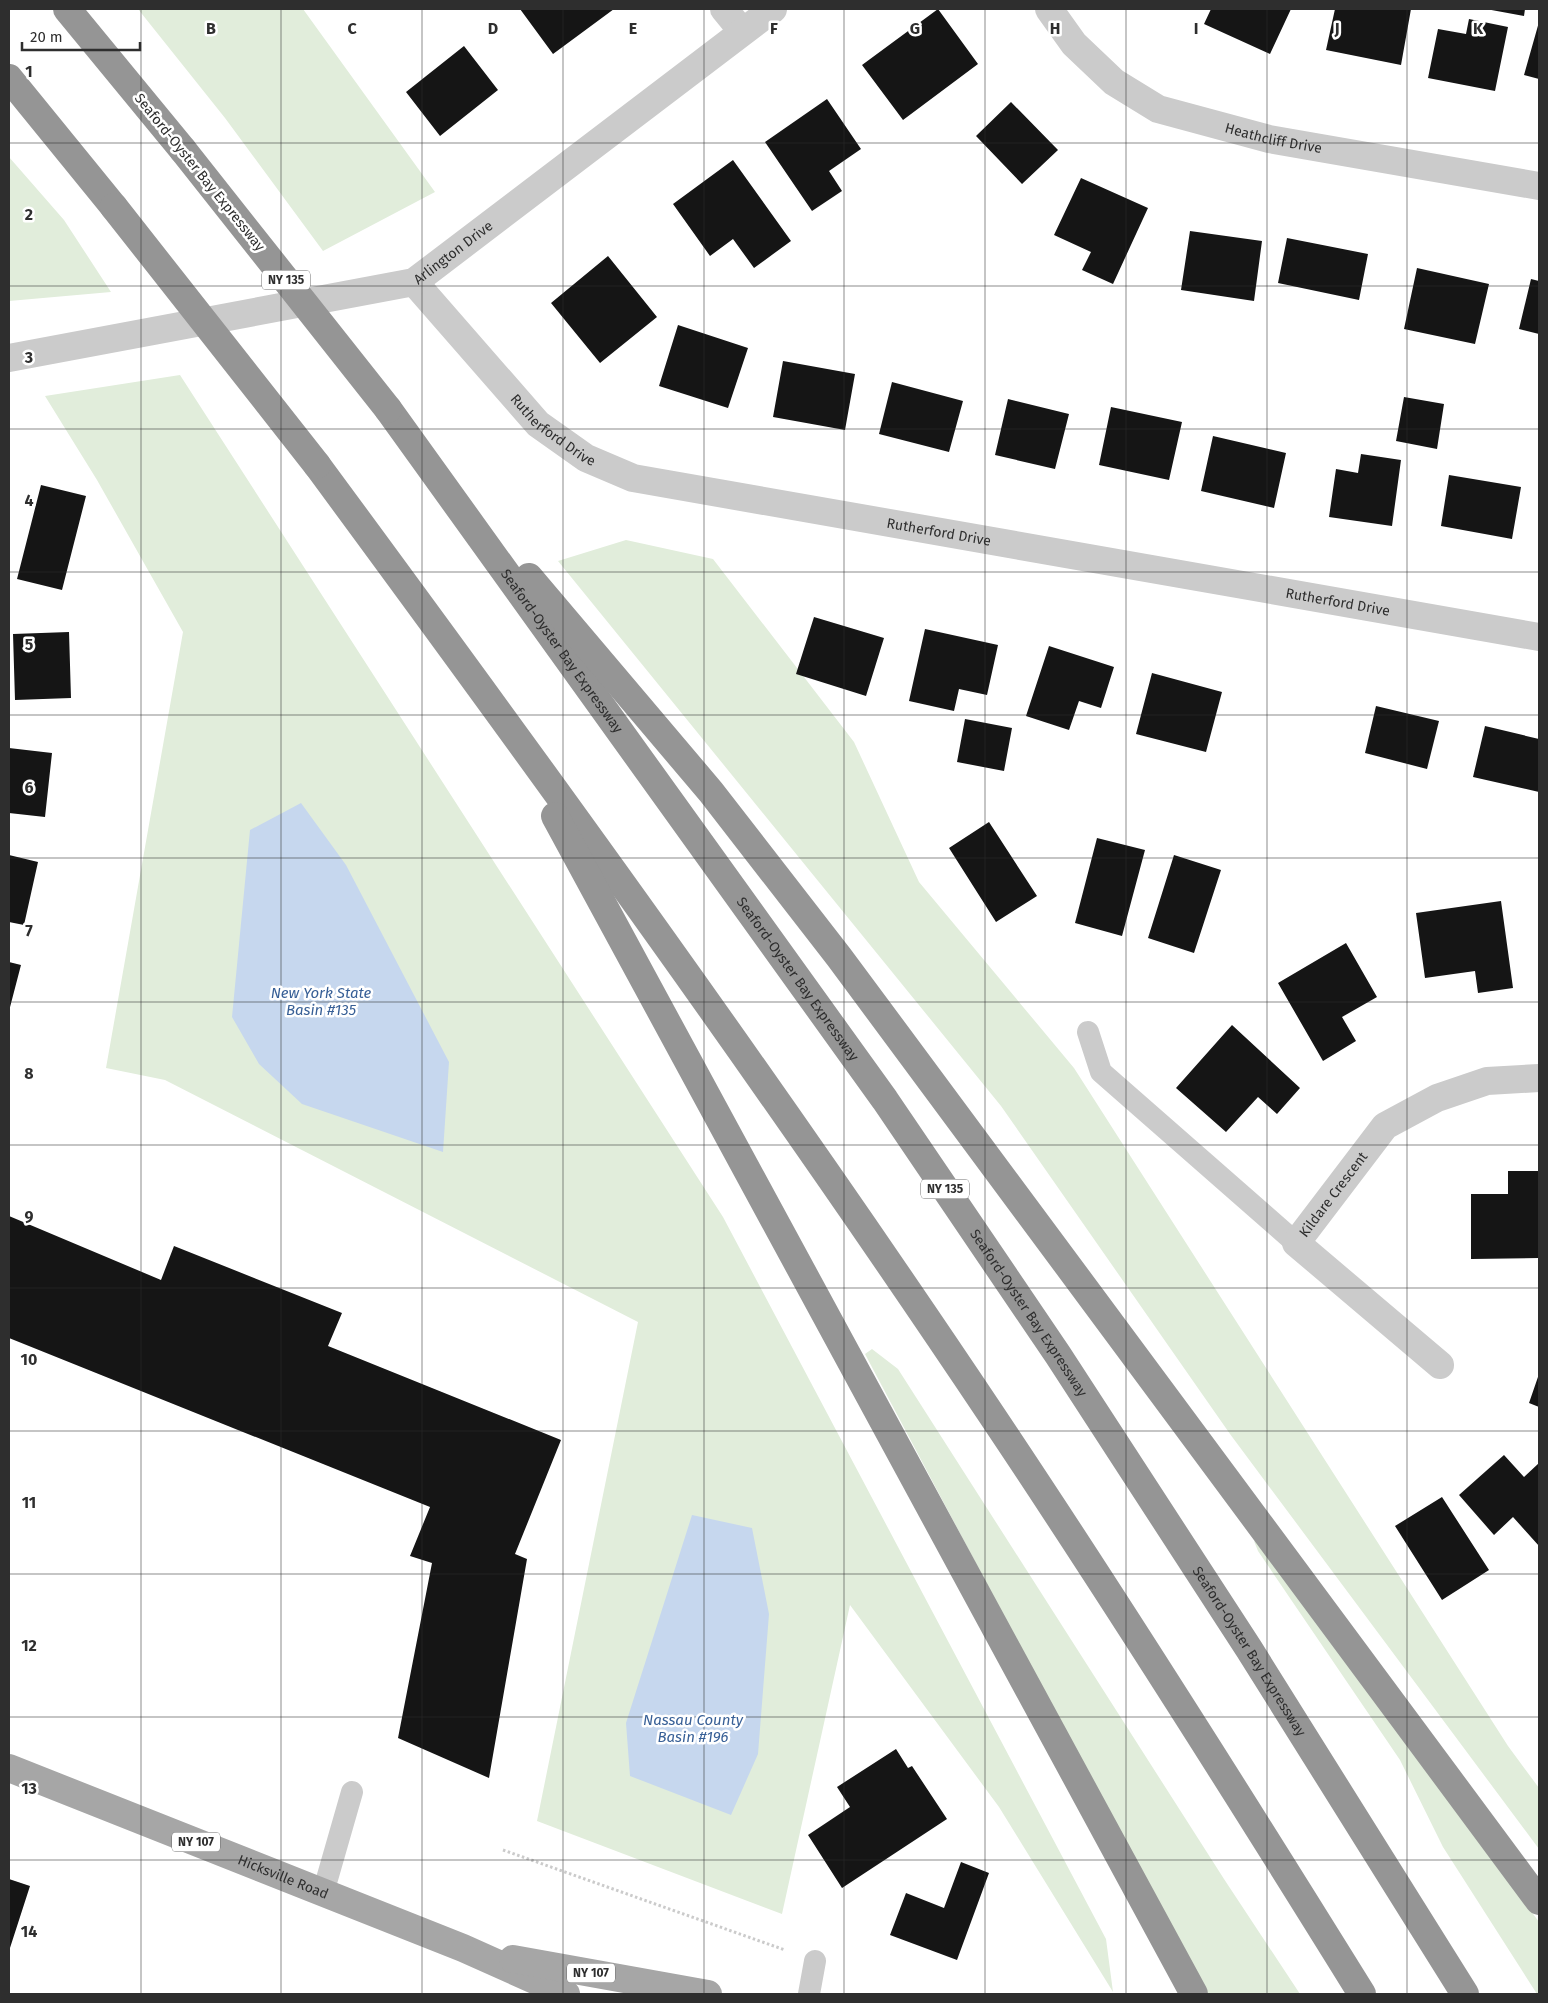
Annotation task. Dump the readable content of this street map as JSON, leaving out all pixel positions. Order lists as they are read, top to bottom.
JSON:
{
  "streets": {
    "highway": ["Seaford-Oyster Bay Expressway", "NY 135"],
    "main road": ["NY 107", "Hicksville Road"],
    "street": [
      "Heathcliff Drive",
      "Arlington Drive",
      "Rutherford Drive",
      "Kildare Crescent"
    ]
  },
  "crossings": [
    ["Arlington Drive", "Rutherford Drive"]
  ],
  "water": ["New York State Basin #135", "Nassau County Basin #196"],
  "scale_bar": "20 m",
  "grid": {
    "columns": [
      "B",
      "C",
      "D",
      "E",
      "F",
      "G",
      "H",
      "I",
      "J",
      "K"
    ],
    "rows": [
      "1",
      "2",
      "3",
      "4",
      "5",
      "6",
      "7",
      "8",
      "9",
      "10",
      "11",
      "12",
      "13",
      "14"
    ]
  }
}
